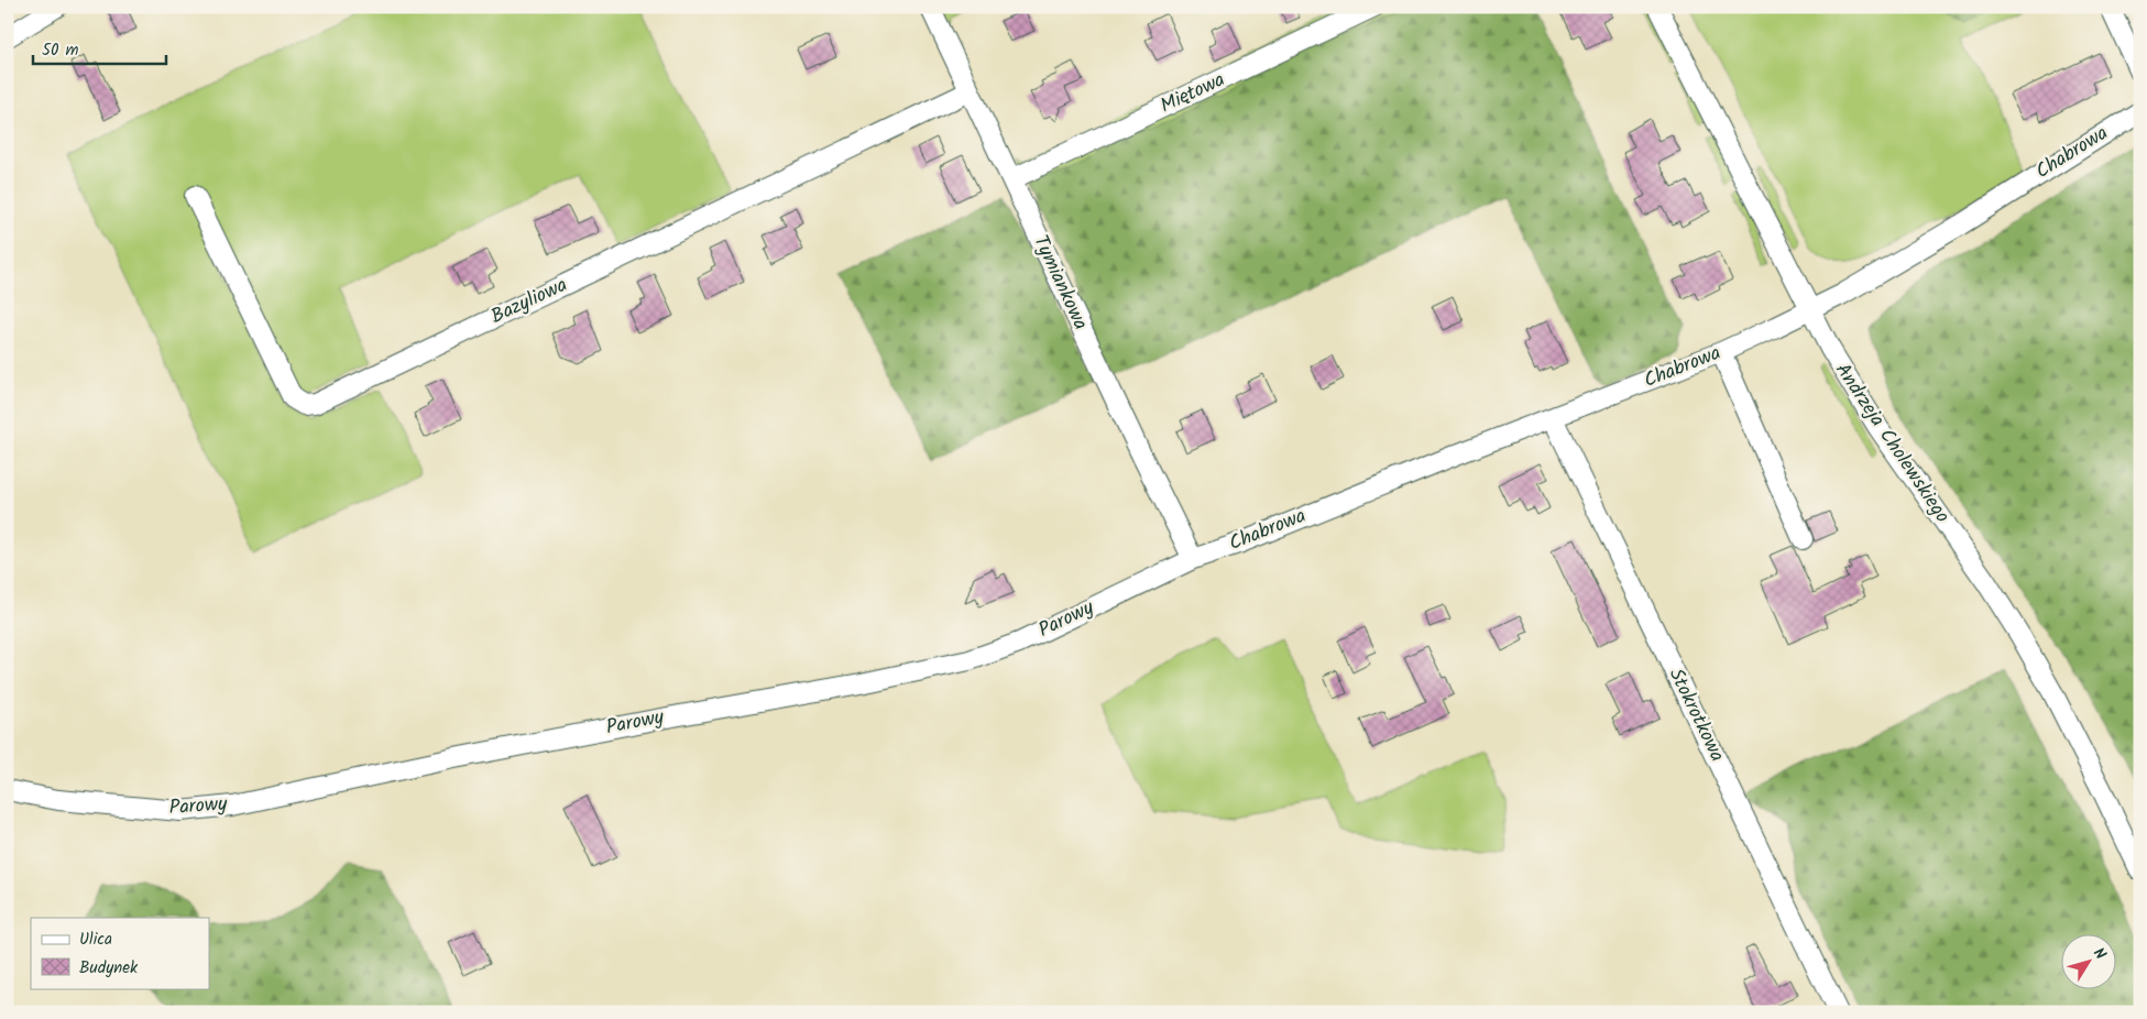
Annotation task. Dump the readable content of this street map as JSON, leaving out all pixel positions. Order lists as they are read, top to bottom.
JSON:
{
  "streets": {
    "street": [
      "Miętowa",
      "Chabrowa",
      "Tymiankowa",
      "Bazyliowa",
      "Andrzeja Cholewskiego",
      "Parowy",
      "Stokrotkowa"
    ]
  },
  "crossings": [
    ["Miętowa", "Tymiankowa"],
    ["Chabrowa", "Tymiankowa"],
    ["Chabrowa", "Andrzeja Cholewskiego"],
    ["Chabrowa", "Parowy"],
    ["Chabrowa", "Stokrotkowa"],
    ["Tymiankowa", "Bazyliowa"],
    ["Tymiankowa", "Parowy"]
  ],
  "legend": ["Ulica", "Budynek"],
  "scale_bar": "50 m",
  "north": "top right"
}
